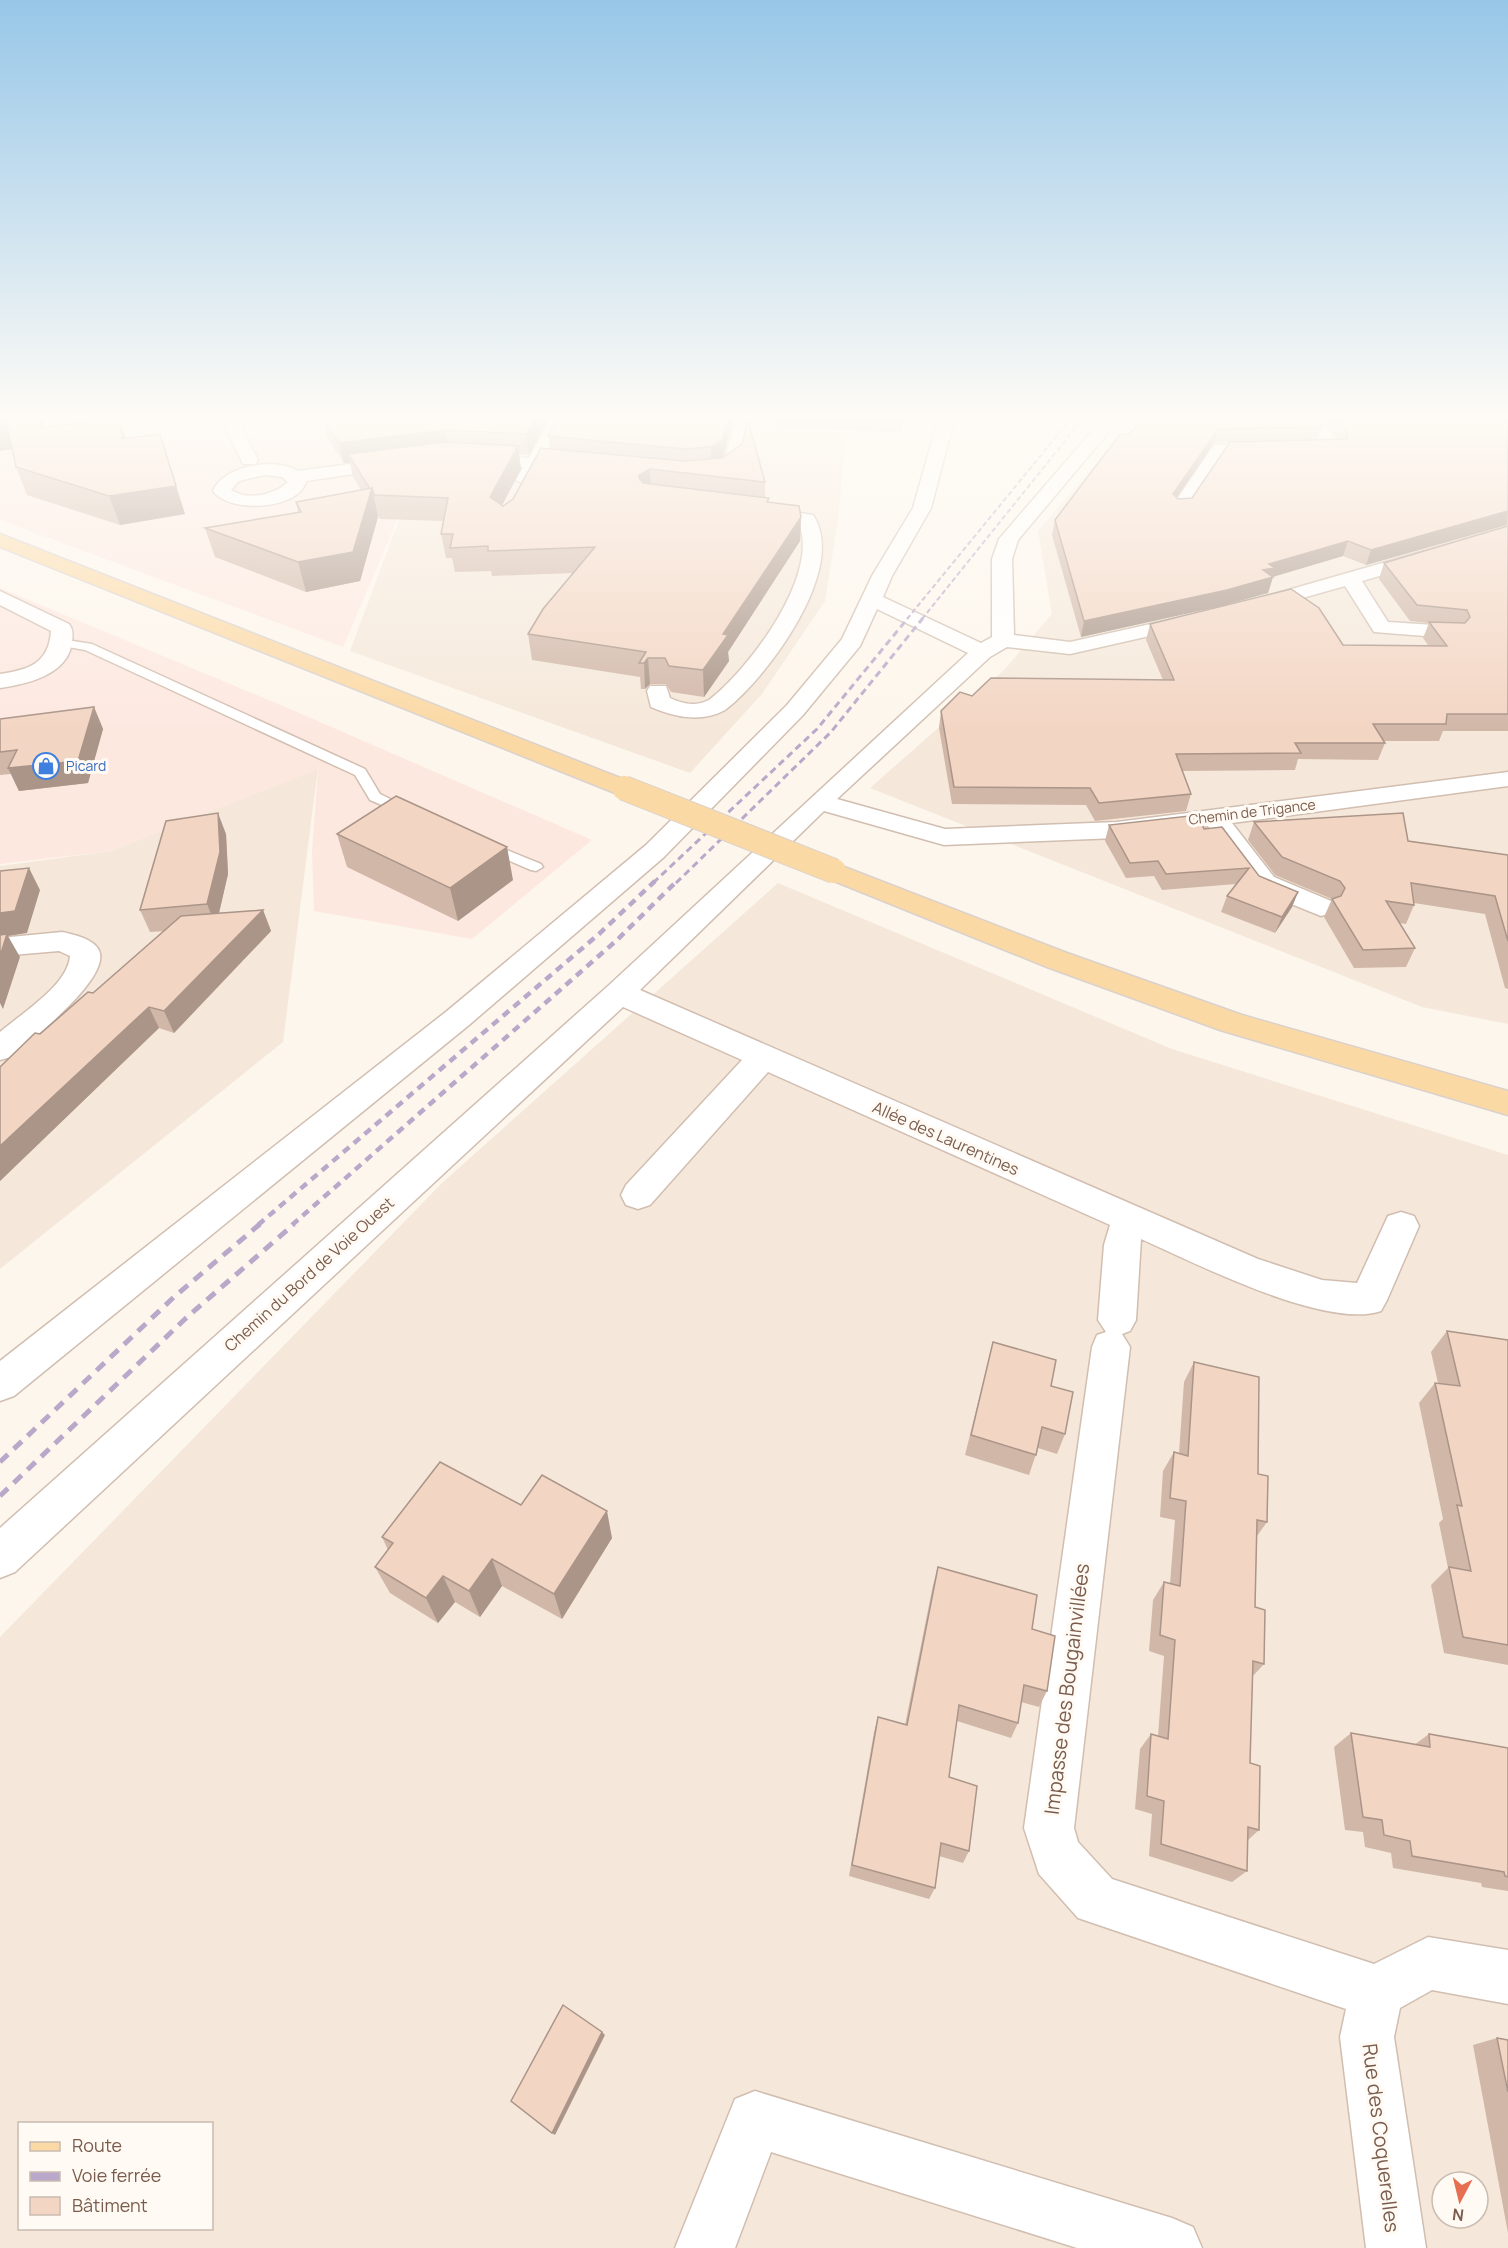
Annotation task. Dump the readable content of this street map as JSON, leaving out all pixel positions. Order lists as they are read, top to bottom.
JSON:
{
  "streets": {
    "street": [
      "Chemin de Trigance",
      "Allée des Laurentines",
      "Chemin du Bord de Voie Ouest",
      "Impasse des Bougainvillées",
      "Rue des Coquerelles"
    ]
  },
  "crossings": [
    ["Chemin de Trigance", "Chemin du Bord de Voie Ouest"],
    ["Allée des Laurentines", "Chemin du Bord de Voie Ouest"],
    ["Allée des Laurentines", "Impasse des Bougainvillées"],
    ["Impasse des Bougainvillées", "Rue des Coquerelles"]
  ],
  "places": {
    "shop": ["Picard"]
  },
  "legend": ["Route", "Voie ferrée", "Bâtiment"],
  "north": "bottom"
}
